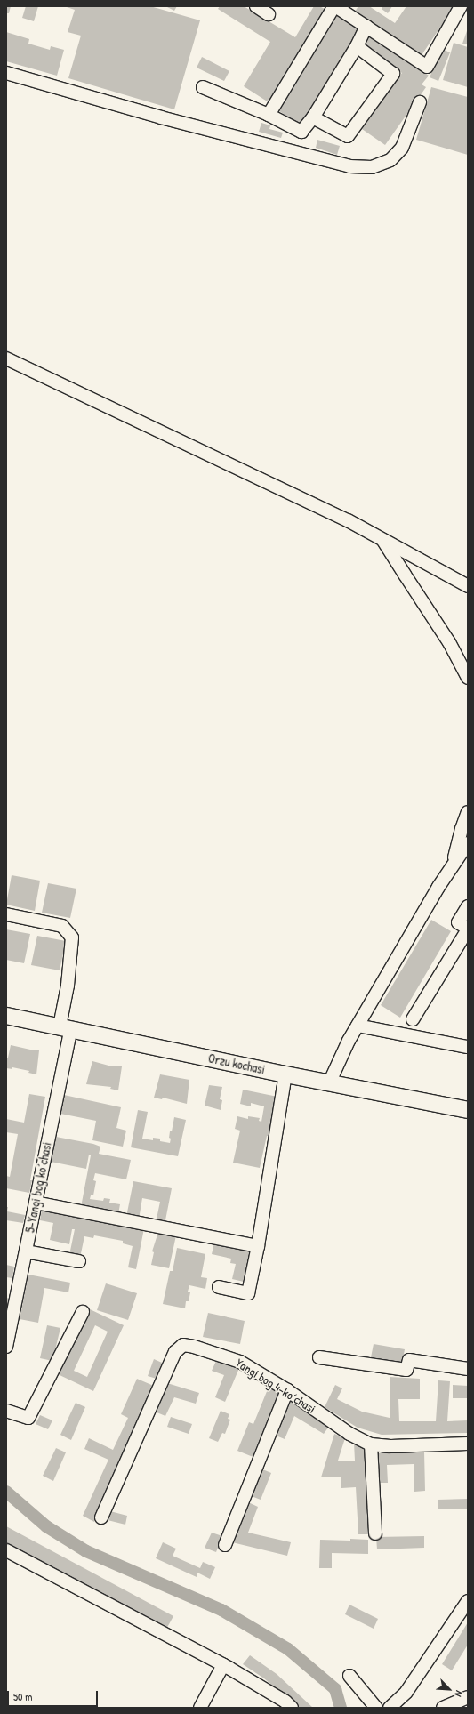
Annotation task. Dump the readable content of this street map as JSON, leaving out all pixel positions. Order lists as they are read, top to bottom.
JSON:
{
  "streets": {
    "main road": ["Orzu kochasi"],
    "street": ["5-Yangi bog koʼchasi", "Yangi bog 4-koʼchasi"]
  },
  "crossings": [
    ["Orzu kochasi", "5-Yangi bog koʼchasi"]
  ],
  "scale_bar": "50 m",
  "north": "bottom right"
}
